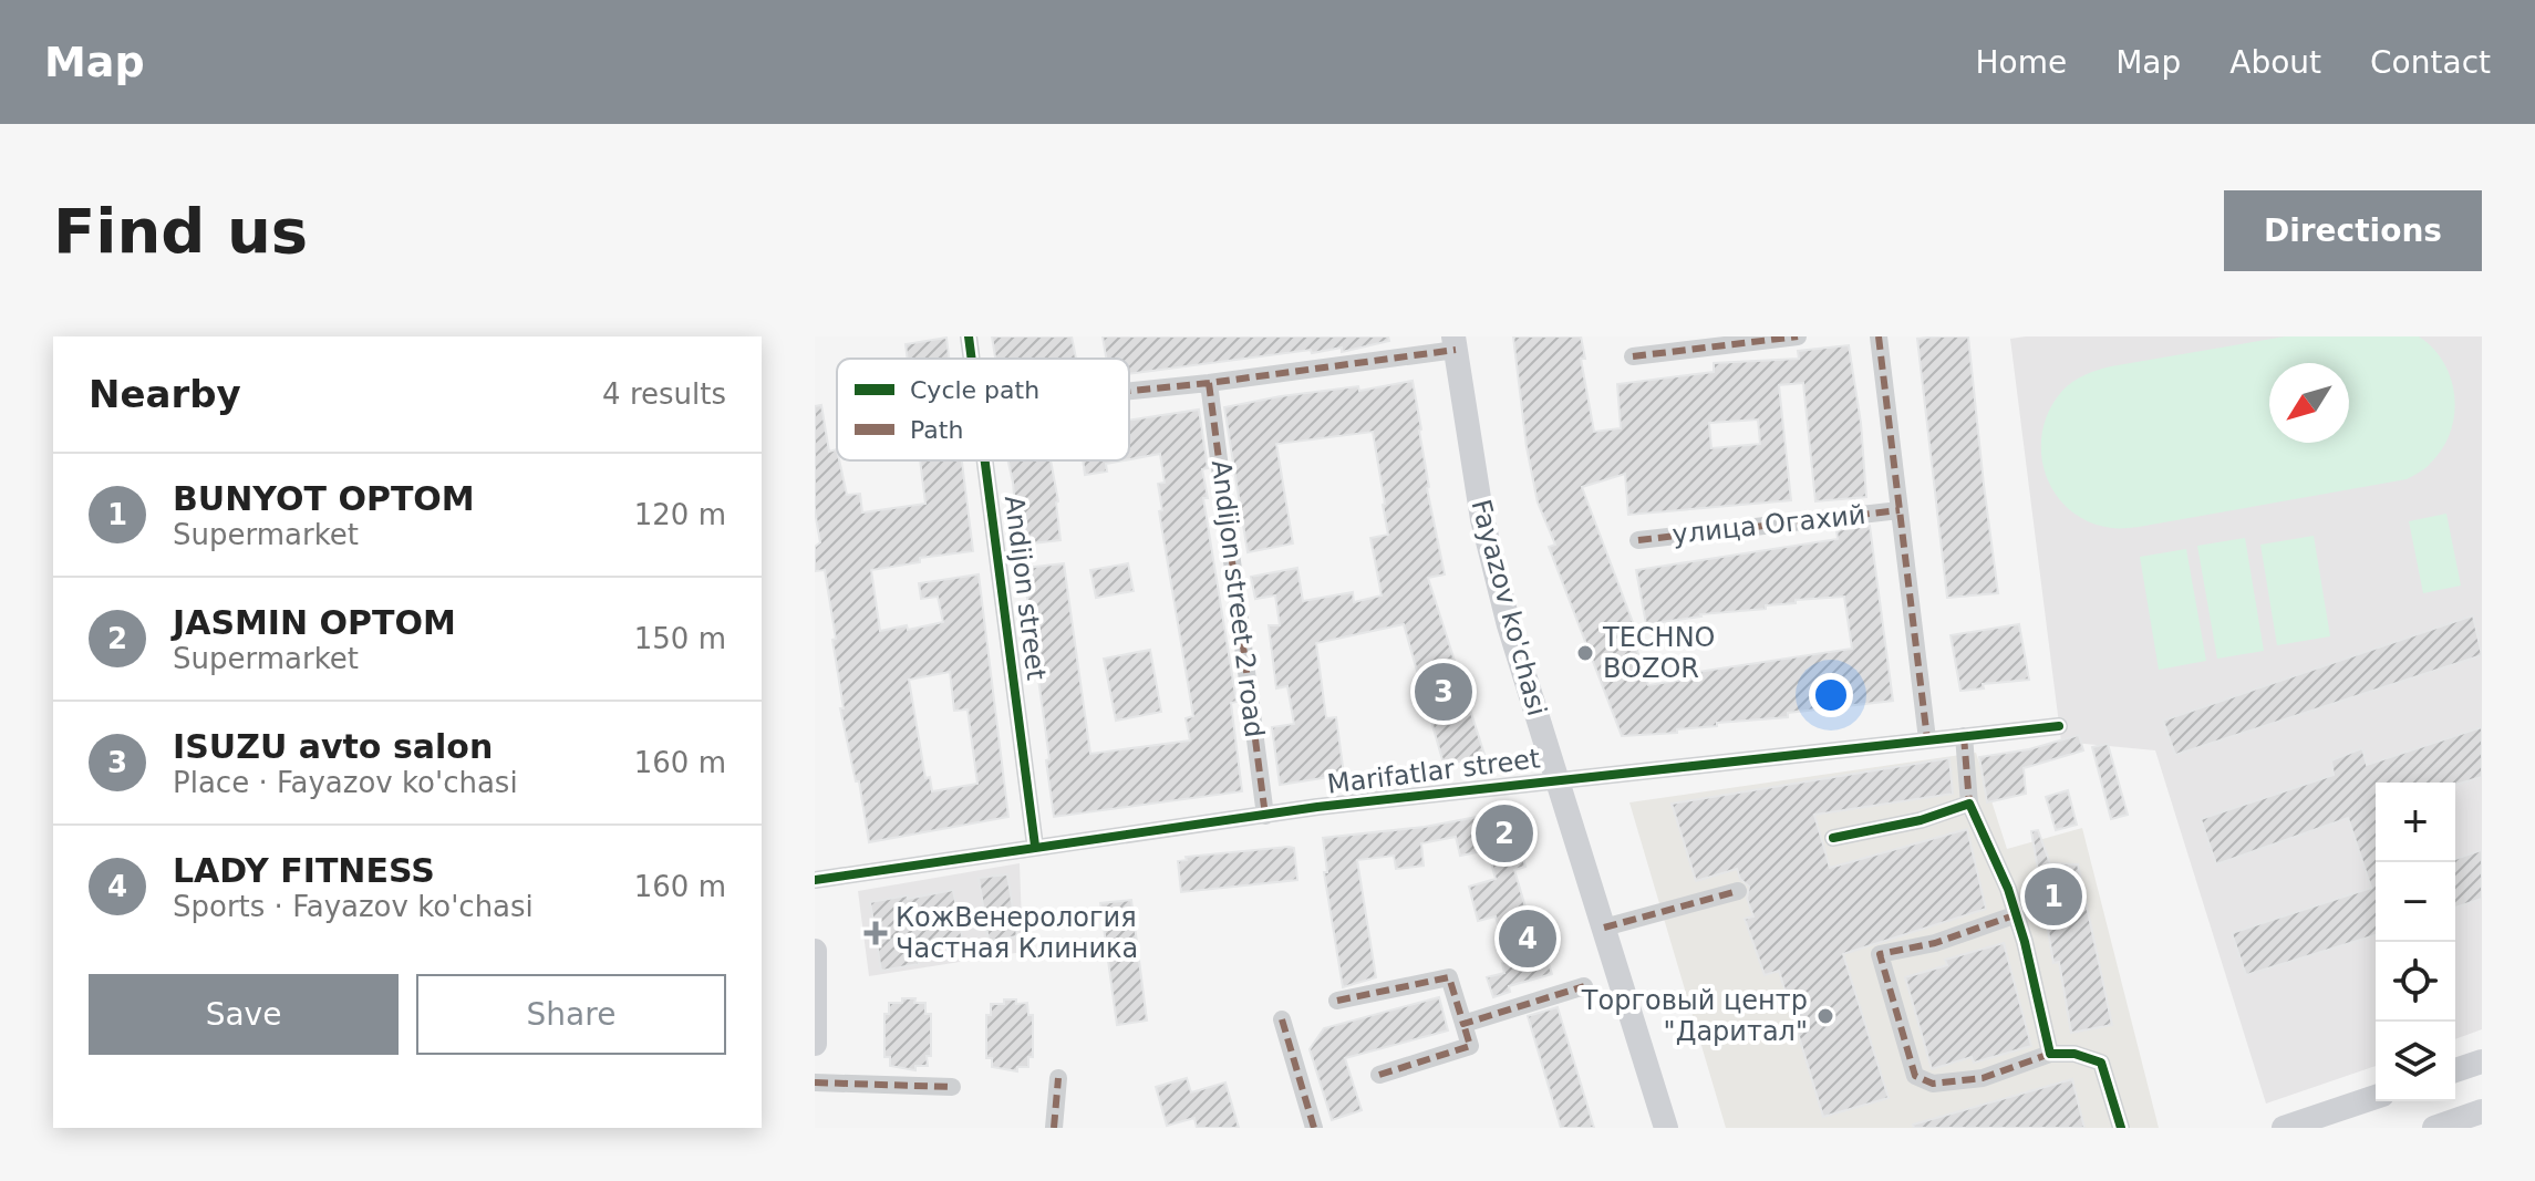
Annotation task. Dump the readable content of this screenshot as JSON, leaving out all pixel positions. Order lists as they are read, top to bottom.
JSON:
{
  "streets": {
    "main road": ["Fayazov ko'chasi"],
    "street": [
      "улица Огахий",
      "Andijon street",
      "Andijon street 2 road",
      "Marifatlar street"
    ]
  },
  "crossings": [
    ["улица Огахий", "Marifatlar street"],
    ["Andijon street", "Marifatlar street"],
    ["Andijon street 2 road", "Marifatlar street"],
    ["Fayazov ko'chasi", "Marifatlar street"]
  ],
  "places": {
    "other": ["TECHNO BOZOR", "Торговый центр \"Даритал\""],
    "health": ["КожВенерология Частная Клиника"]
  },
  "legend": ["Cycle path", "Path"],
  "north": "bottom left",
  "page": {
    "header": "Map",
    "nav": [
      "Home",
      "Map",
      "About",
      "Contact"
    ],
    "buttons": [
      "Directions",
      ["Save", "Share"]
    ],
    "title": "Find us",
    "heading": ["Nearby", "4 results"],
    "list": [
      {
        "mark": "1",
        "name": "BUNYOT OPTOM",
        "note": "Supermarket",
        "value": "120 m"
      },
      {
        "mark": "2",
        "name": "JASMIN OPTOM",
        "note": "Supermarket",
        "value": "150 m"
      },
      {
        "mark": "3",
        "name": "ISUZU avto salon",
        "note": "Place · Fayazov ko'chasi",
        "value": "160 m"
      },
      {
        "mark": "4",
        "name": "LADY FITNESS",
        "note": "Sports · Fayazov ko'chasi",
        "value": "160 m"
      }
    ],
    "pins": [
      "3",
      "2",
      "1",
      "4"
    ],
    "map_buttons": ["+", "−"]
  }
}
